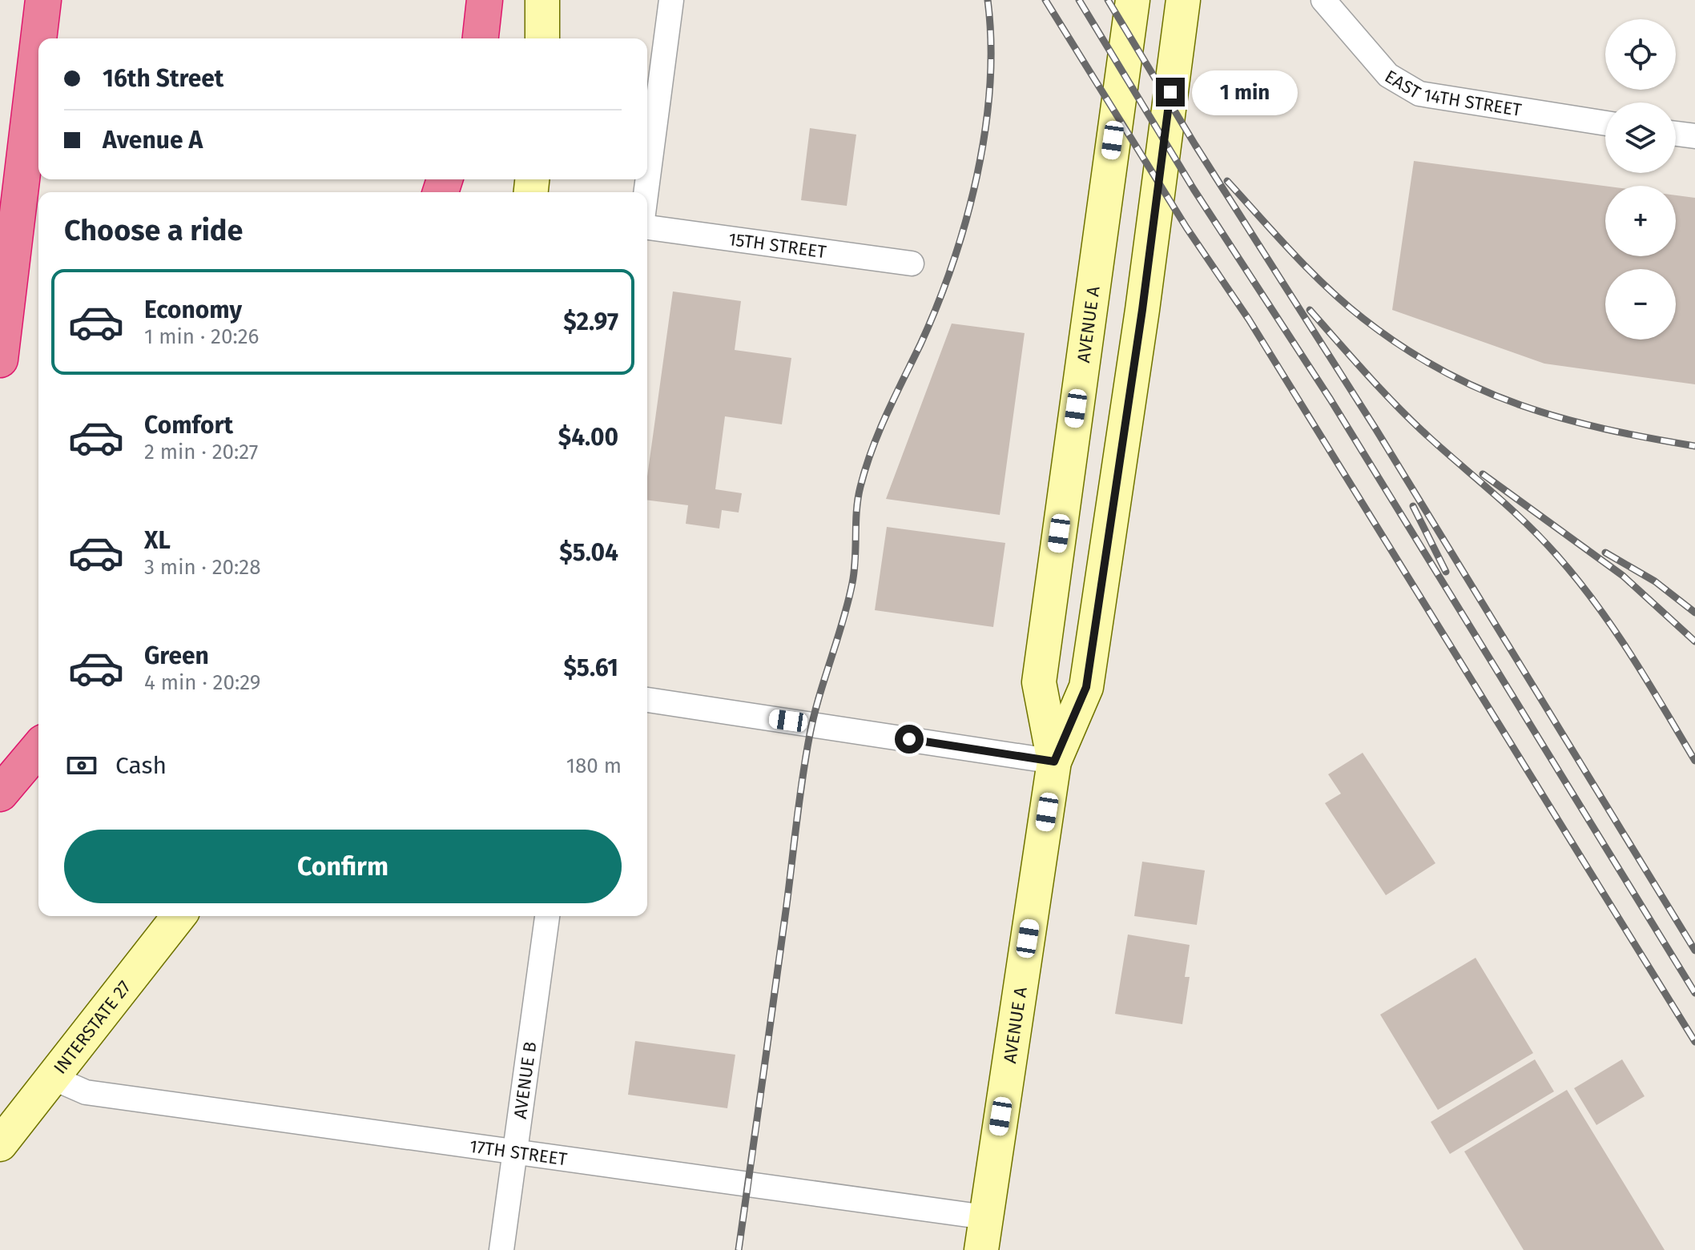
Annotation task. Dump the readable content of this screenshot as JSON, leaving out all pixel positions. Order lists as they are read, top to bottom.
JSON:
{
  "streets": {
    "main road": ["AVENUE A", "INTERSTATE 27"],
    "street": [
      "EAST 14TH STREET",
      "15TH STREET",
      "AVENUE B",
      "17TH STREET"
    ]
  },
  "crossings": [
    ["AVENUE A", "17TH STREET"],
    ["INTERSTATE 27", "17TH STREET"],
    ["AVENUE B", "17TH STREET"]
  ],
  "page": {
    "map_buttons": ["+", "−"],
    "banner": ["16th Street", "Avenue A"],
    "bubble": "1 min",
    "heading": "Choose a ride",
    "list": [
      {
        "name": "Economy",
        "note": "1 min · 20:26",
        "value": "$2.97"
      },
      {
        "name": "Comfort",
        "note": "2 min · 20:27",
        "value": "$4.00"
      },
      {
        "name": "XL",
        "note": "3 min · 20:28",
        "value": "$5.04"
      },
      {
        "name": "Green",
        "note": "4 min · 20:29",
        "value": "$5.61"
      }
    ],
    "pay": ["Cash", "180 m"],
    "buttons": "Confirm"
  }
}
